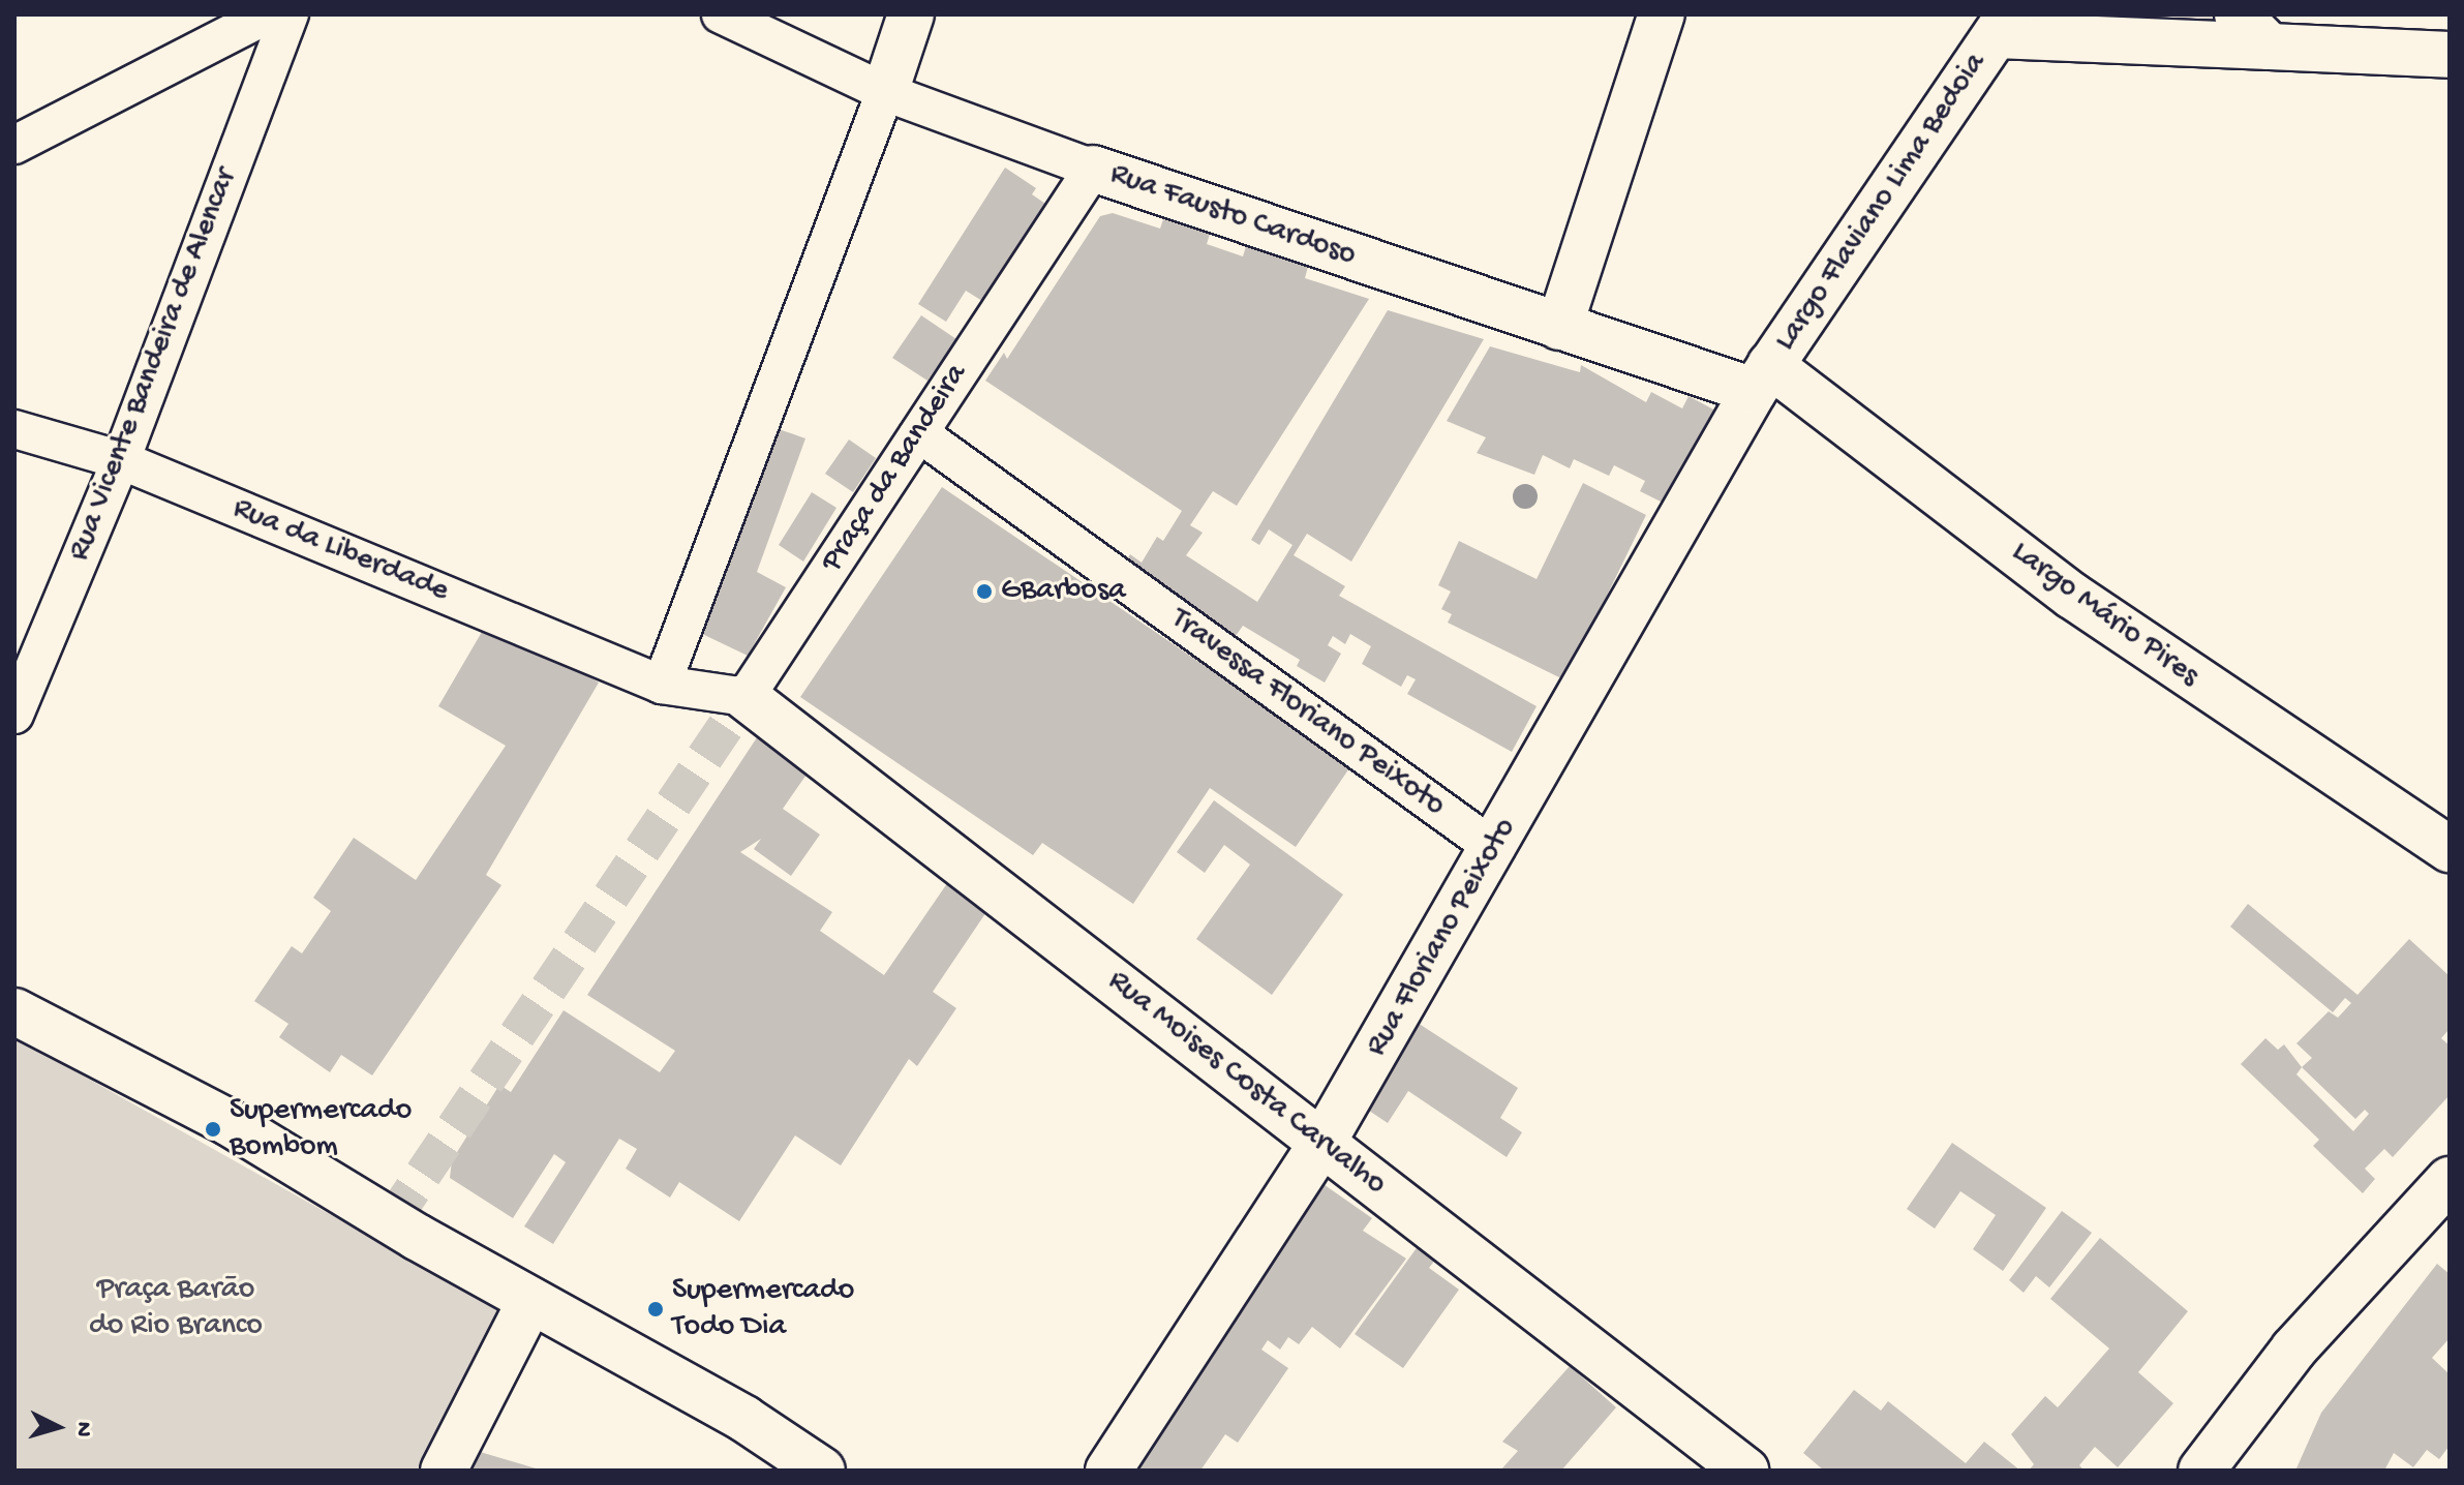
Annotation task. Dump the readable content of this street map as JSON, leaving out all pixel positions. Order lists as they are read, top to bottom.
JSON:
{
  "streets": {
    "street": [
      "Largo Flaviano Lima Bedoia",
      "Rua Fausto Cardoso",
      "Rua Vicente Bandeira de Alencar",
      "Praça da Bandeira",
      "Rua da Liberdade",
      "Largo Mário Pires",
      "Travessa Floriano Peixoto",
      "Rua Floriano Peixoto",
      "Rua Moises Costa Carvalho"
    ]
  },
  "crossings": [
    ["Largo Flaviano Lima Bedoia", "Rua Fausto Cardoso"],
    ["Largo Flaviano Lima Bedoia", "Largo Mário Pires"],
    ["Largo Flaviano Lima Bedoia", "Rua Floriano Peixoto"],
    ["Rua Fausto Cardoso", "Praça da Bandeira"],
    ["Rua Fausto Cardoso", "Largo Mário Pires"],
    ["Rua Fausto Cardoso", "Rua Floriano Peixoto"],
    ["Rua Vicente Bandeira de Alencar", "Rua da Liberdade"],
    ["Praça da Bandeira", "Travessa Floriano Peixoto"],
    ["Praça da Bandeira", "Rua Moises Costa Carvalho"],
    ["Largo Mário Pires", "Rua Floriano Peixoto"],
    ["Travessa Floriano Peixoto", "Rua Floriano Peixoto"],
    ["Rua Floriano Peixoto", "Rua Moises Costa Carvalho"]
  ],
  "parks": ["Praça Barão do Rio Branco"],
  "places": ["GBarbosa", "Supermercado Bombom", "Supermercado Todo Dia"],
  "north": "right"
}
